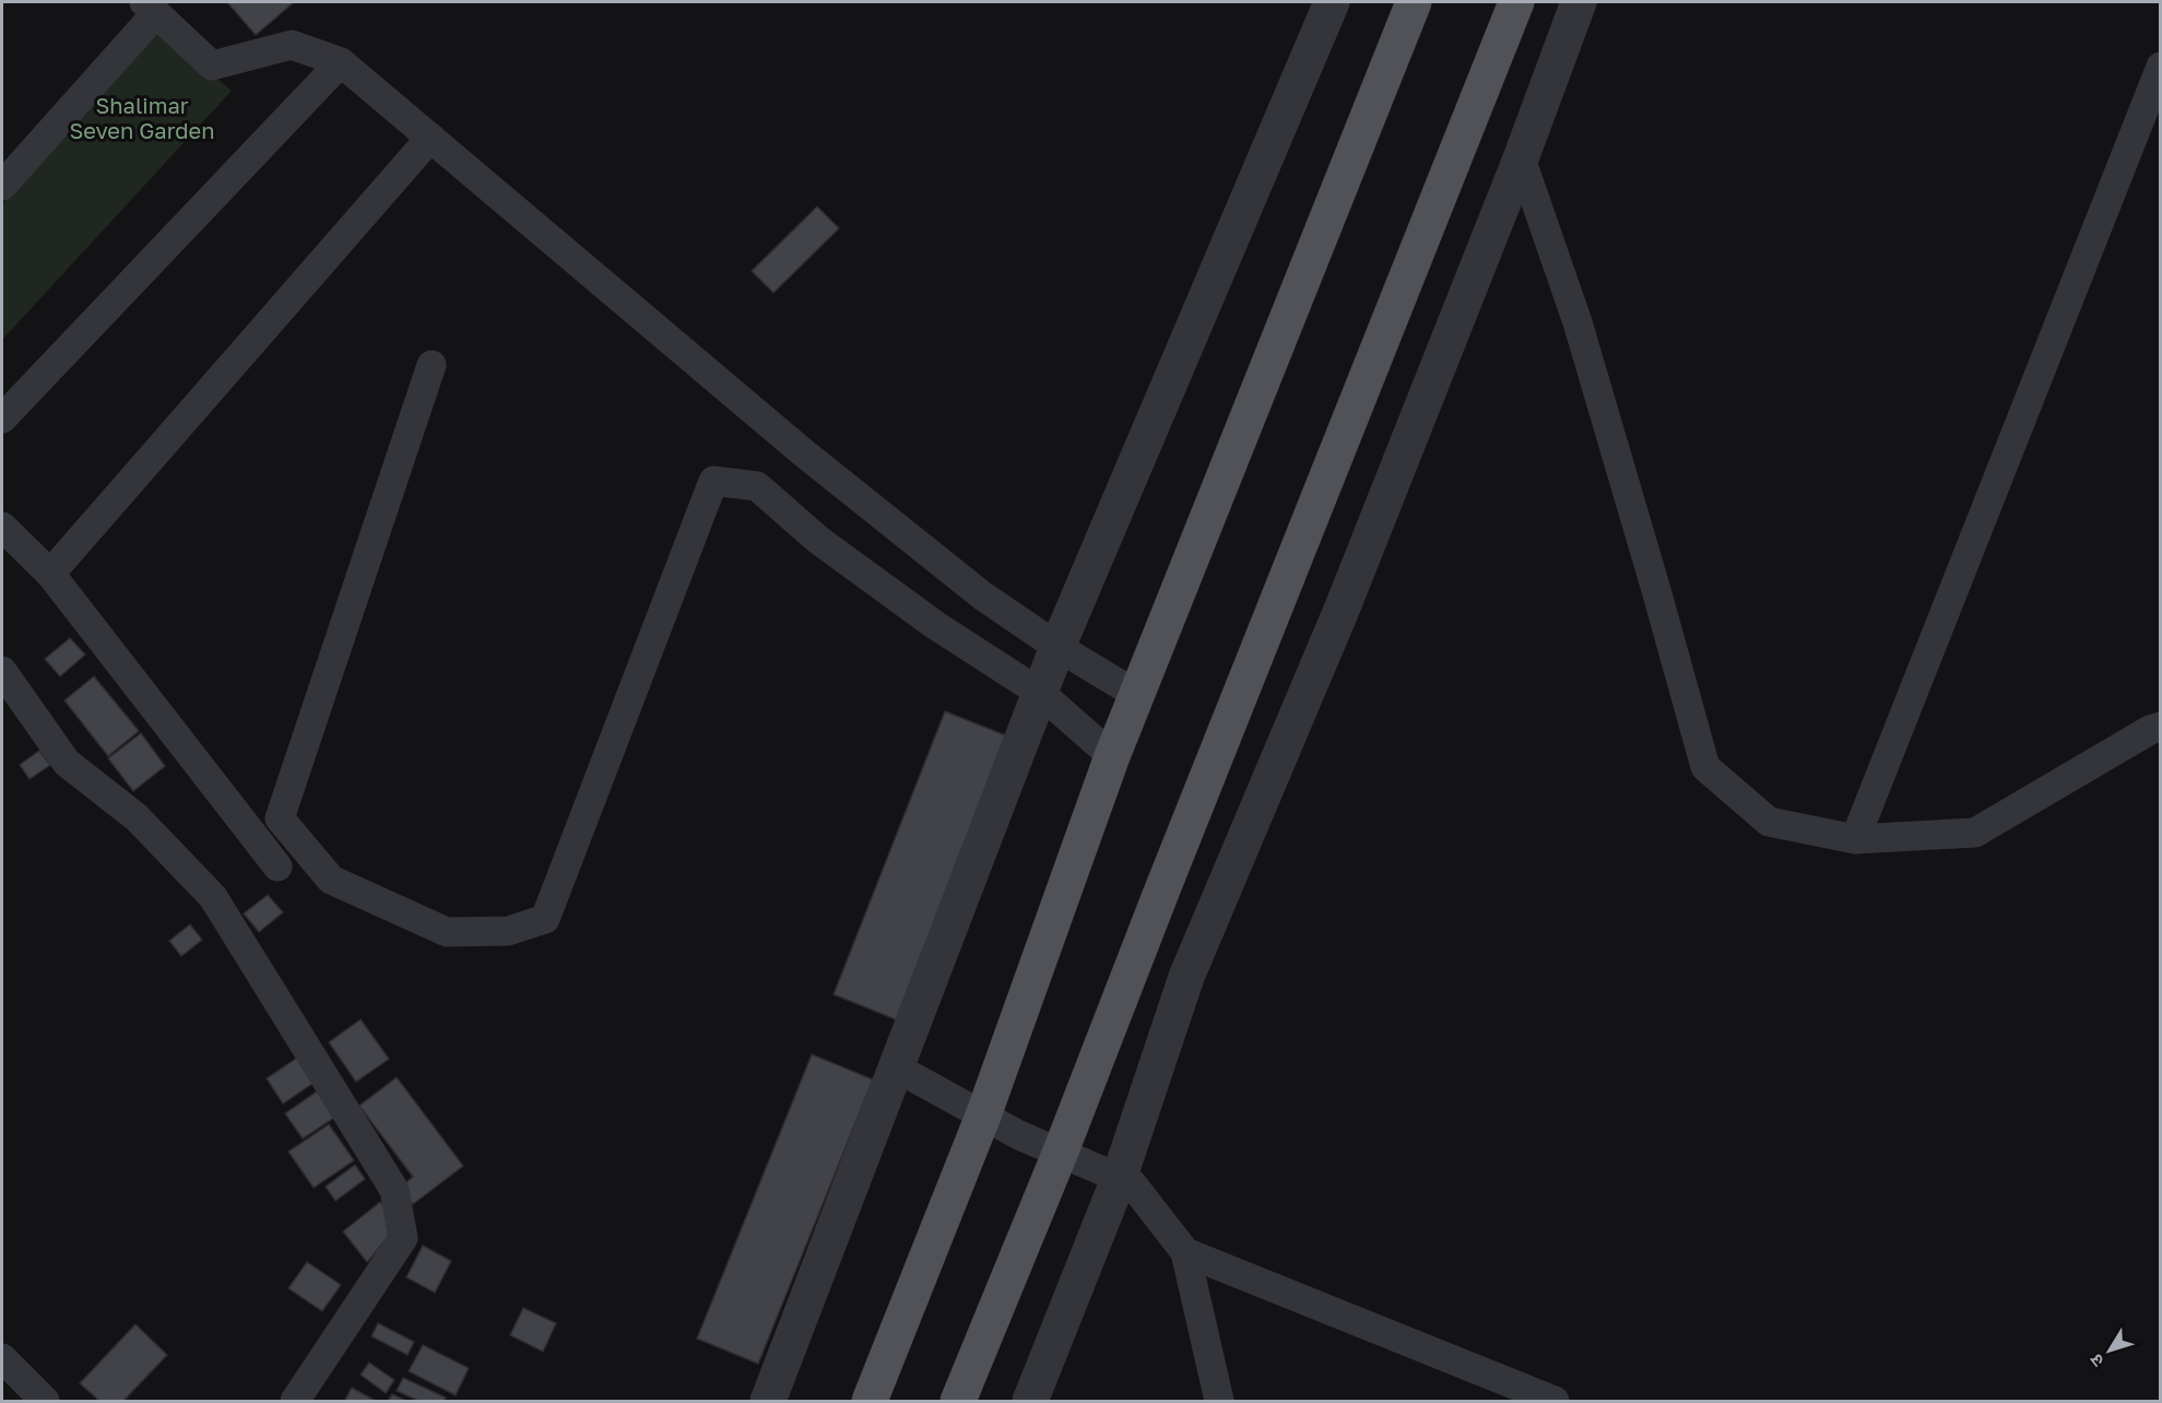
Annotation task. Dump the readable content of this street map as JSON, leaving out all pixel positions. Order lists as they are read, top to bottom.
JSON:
{
  "parks": ["Shalimar Seven Garden"],
  "north": "bottom left"
}
